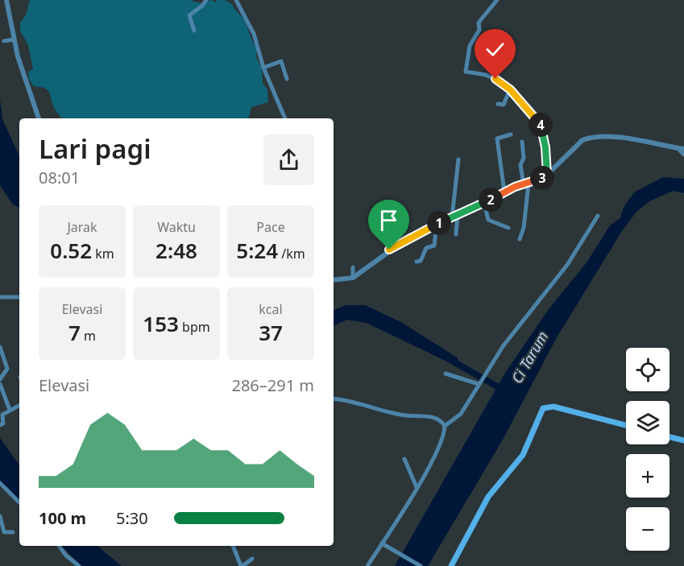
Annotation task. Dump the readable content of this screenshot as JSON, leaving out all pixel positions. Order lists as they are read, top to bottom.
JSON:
{
  "water": ["Ci Tarum"],
  "page": {
    "pins": [
      "4",
      "3",
      "2",
      "1"
    ],
    "heading": ["Lari pagi", "08:01"],
    "stats": [
      ["Jarak", "0.52 km"],
      ["Waktu", "2:48"],
      ["Pace", "5:24 /km"],
      ["Elevasi", "7 m"],
      ["153 bpm"],
      ["kcal", "37"]
    ],
    "map_buttons": ["+", "−"],
    "chart": ["Elevasi", "286–291 m"],
    "list": [
      {
        "name": "100 m",
        "note": "5:30"
      }
    ]
  }
}
